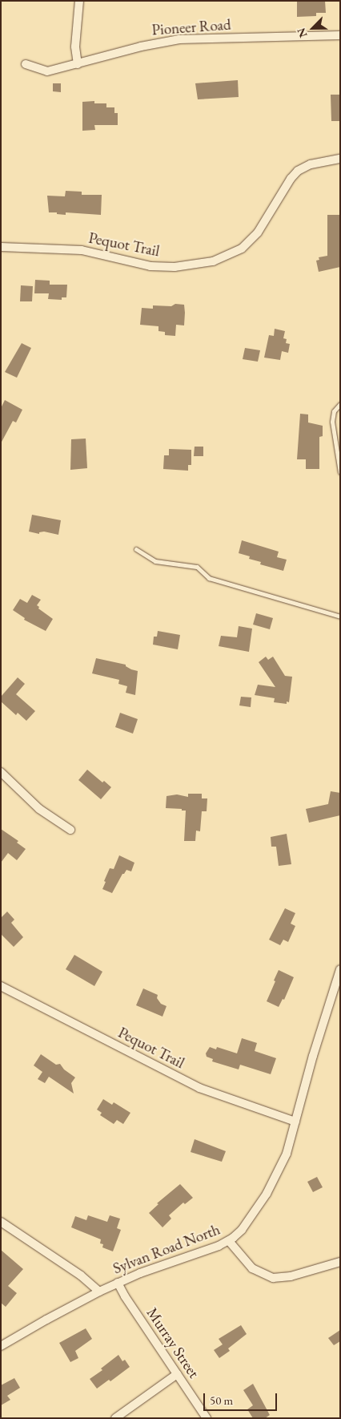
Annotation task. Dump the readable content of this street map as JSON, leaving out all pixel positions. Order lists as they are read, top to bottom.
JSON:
{
  "streets": {
    "street": [
      "Pioneer Road",
      "Pequot Trail",
      "Sylvan Road North",
      "Murray Street"
    ]
  },
  "crossings": [
    ["Pequot Trail", "Sylvan Road North"],
    ["Sylvan Road North", "Murray Street"]
  ],
  "scale_bar": "50 m",
  "north": "bottom left"
}
